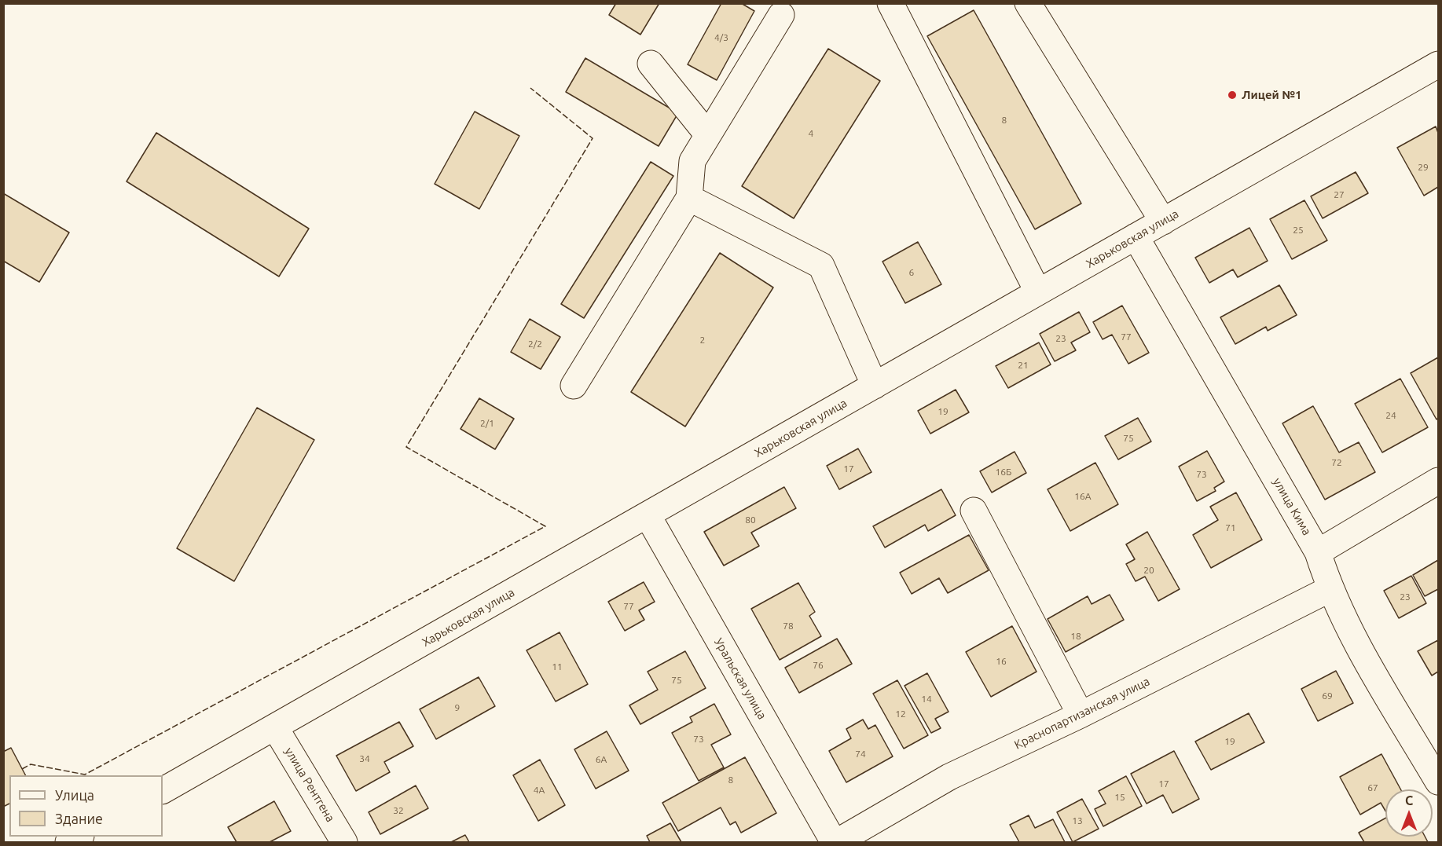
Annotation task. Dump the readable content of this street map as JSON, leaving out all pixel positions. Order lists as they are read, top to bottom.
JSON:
{
  "streets": {
    "street": [
      "Харьковская улица",
      "улица Кима",
      "Уральская улица",
      "Краснопартизанская улица",
      "улица Рентгена"
    ]
  },
  "crossings": [
    ["Харьковская улица", "улица Кима"],
    ["Харьковская улица", "Уральская улица"],
    ["Харьковская улица", "улица Рентгена"],
    ["улица Кима", "Краснопартизанская улица"],
    ["Уральская улица", "Краснопартизанская улица"]
  ],
  "places": ["Лицей №1"],
  "house_numbers": [
    "4/3",
    "8",
    "4",
    "29",
    "27",
    "25",
    "6",
    "77",
    "23",
    "2",
    "2/2",
    "21",
    "19",
    "24",
    "2/1",
    "75",
    "72",
    "17",
    "16Б",
    "73",
    "16А",
    "80",
    "71",
    "20",
    "23",
    "77",
    "78",
    "18",
    "16",
    "76",
    "11",
    "75",
    "69",
    "14",
    "9",
    "12",
    "73",
    "19",
    "74",
    "34",
    "6А",
    "8",
    "17",
    "67",
    "4А",
    "15",
    "32",
    "13"
  ],
  "legend": ["Улица", "Здание"],
  "north": "top"
}
